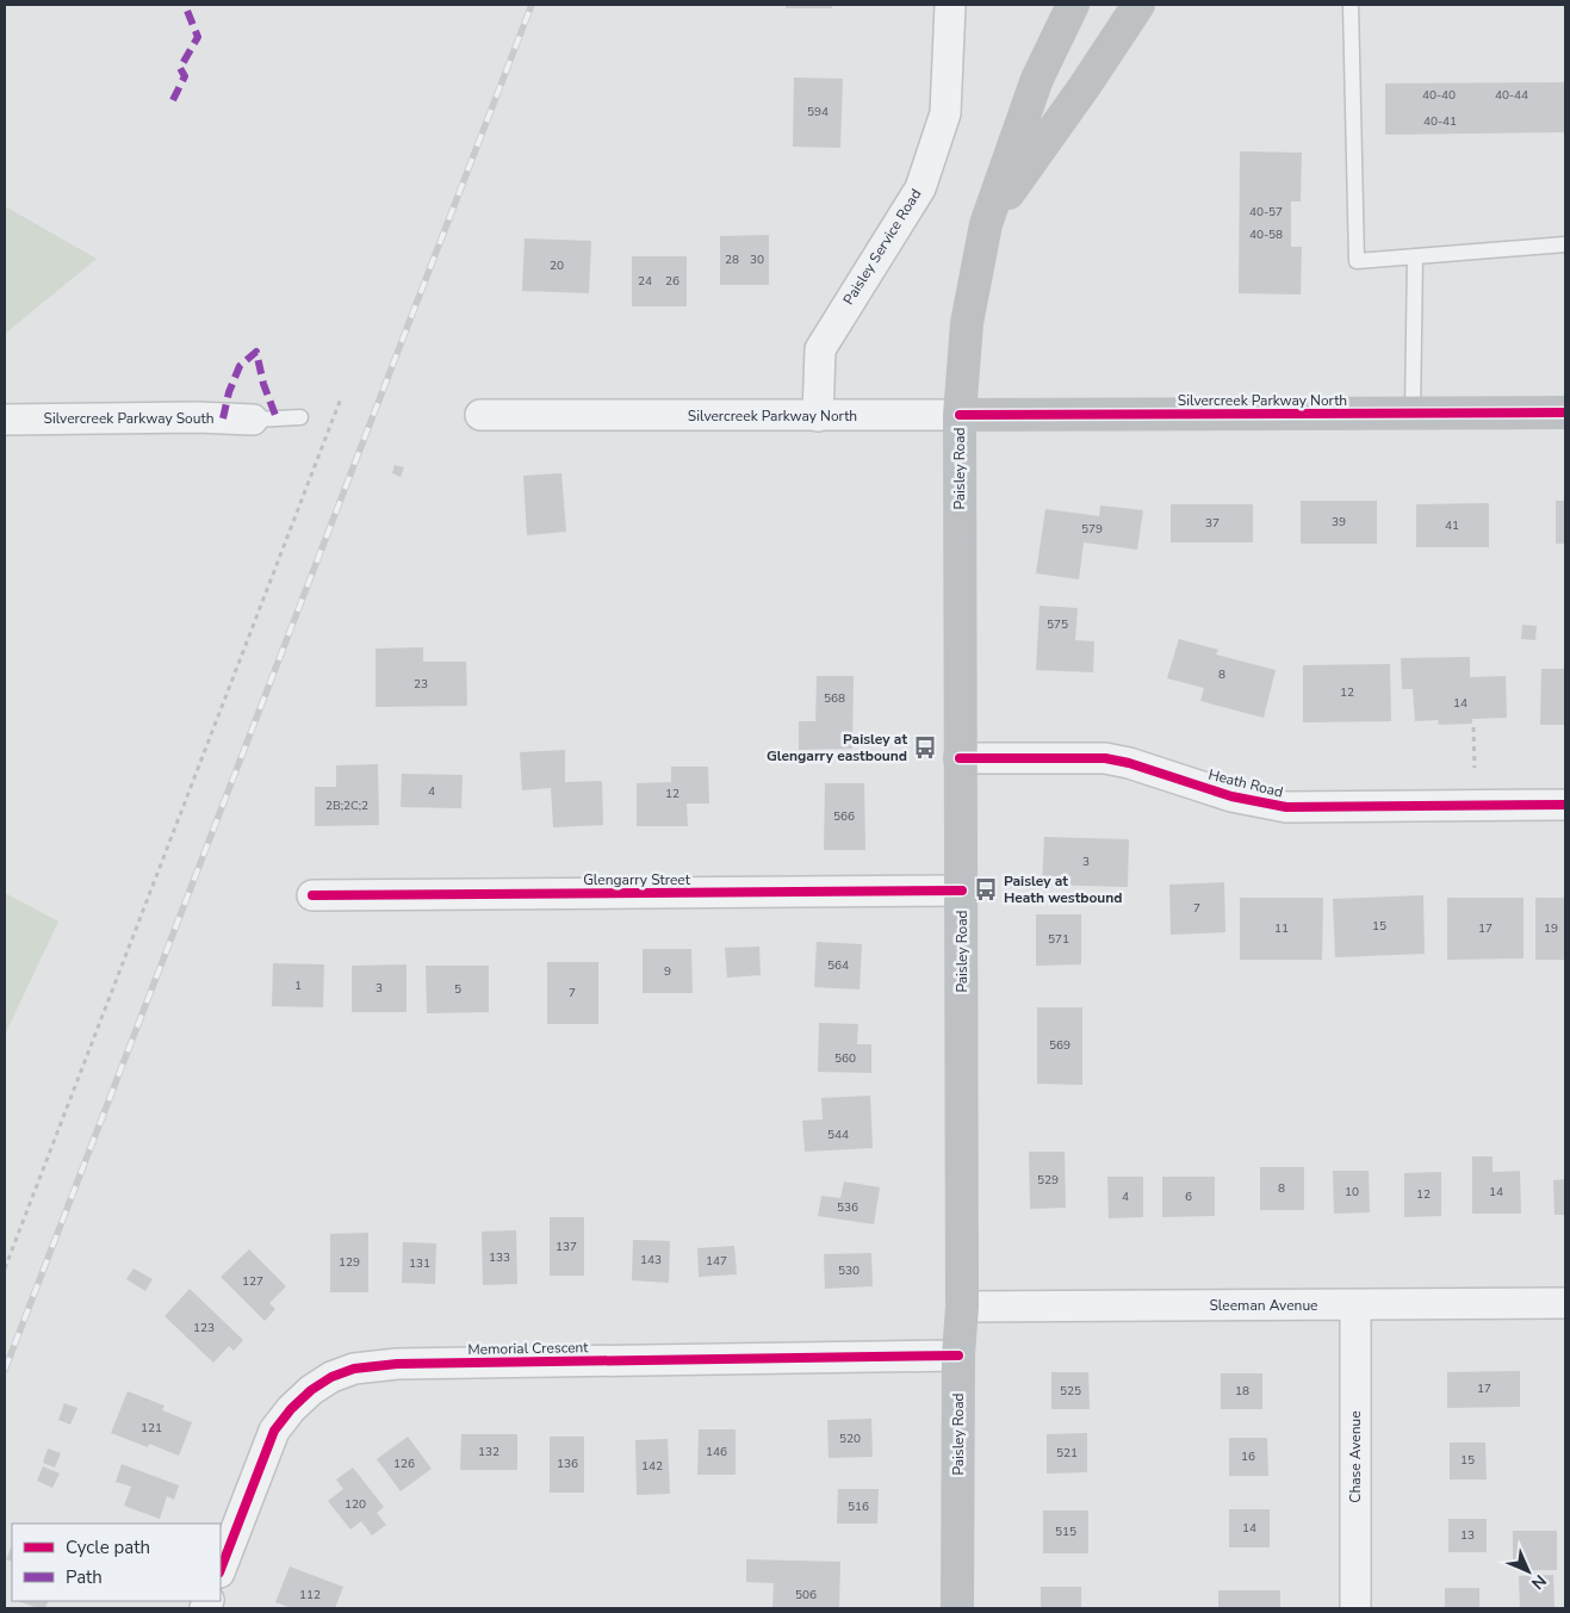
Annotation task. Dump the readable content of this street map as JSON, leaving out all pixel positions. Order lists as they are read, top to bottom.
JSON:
{
  "streets": {
    "main road": ["Silvercreek Parkway North", "Paisley Road"],
    "street": [
      "Paisley Service Road",
      "Silvercreek Parkway South",
      "Heath Road",
      "Glengarry Street",
      "Sleeman Avenue",
      "Memorial Crescent",
      "Chase Avenue"
    ]
  },
  "crossings": [
    ["Paisley Service Road", "Silvercreek Parkway North"],
    ["Silvercreek Parkway North", "Paisley Road"],
    ["Paisley Road", "Heath Road"],
    ["Paisley Road", "Glengarry Street"],
    ["Paisley Road", "Sleeman Avenue"],
    ["Paisley Road", "Memorial Crescent"],
    ["Sleeman Avenue", "Chase Avenue"]
  ],
  "places": {
    "bus stop": ["Paisley at Glengarry eastbound", "Paisley at Heath westbound"]
  },
  "house_numbers": [
    "40-40",
    "40-44",
    "594",
    "40-41",
    "40-57",
    "40-58",
    "28",
    "30",
    "20",
    "24",
    "26",
    "39",
    "37",
    "41",
    "579",
    "575",
    "8",
    "23",
    "12",
    "568",
    "14",
    "4",
    "12",
    "2B;2C;2",
    "566",
    "3",
    "7",
    "15",
    "11",
    "17",
    "19",
    "571",
    "564",
    "9",
    "1",
    "3",
    "5",
    "7",
    "569",
    "560",
    "544",
    "529",
    "8",
    "10",
    "14",
    "12",
    "4",
    "6",
    "536",
    "137",
    "133",
    "143",
    "147",
    "129",
    "131",
    "530",
    "127",
    "123",
    "17",
    "525",
    "18",
    "121",
    "520",
    "132",
    "146",
    "521",
    "16",
    "15",
    "126",
    "136",
    "142",
    "120",
    "516",
    "14",
    "515",
    "13",
    "112",
    "506"
  ],
  "legend": ["Cycle path", "Path"],
  "north": "bottom right"
}
